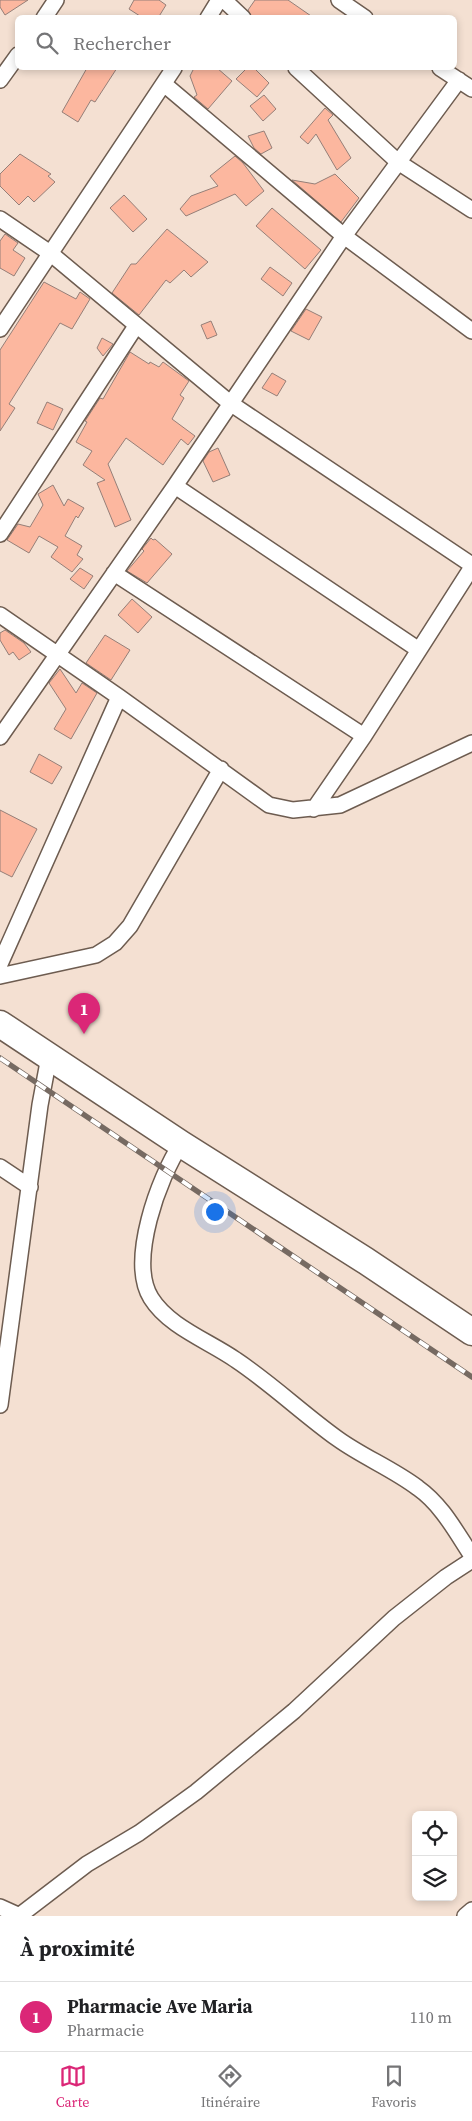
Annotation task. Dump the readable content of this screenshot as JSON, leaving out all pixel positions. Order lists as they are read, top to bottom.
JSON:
{
  "page": {
    "search": "Rechercher",
    "pins": "1",
    "heading": "À proximité",
    "list": [
      {
        "mark": "1",
        "name": "Pharmacie Ave Maria",
        "note": "Pharmacie",
        "value": "110 m"
      }
    ],
    "nav": ["Carte", "Itinéraire", "Favoris"]
  }
}
